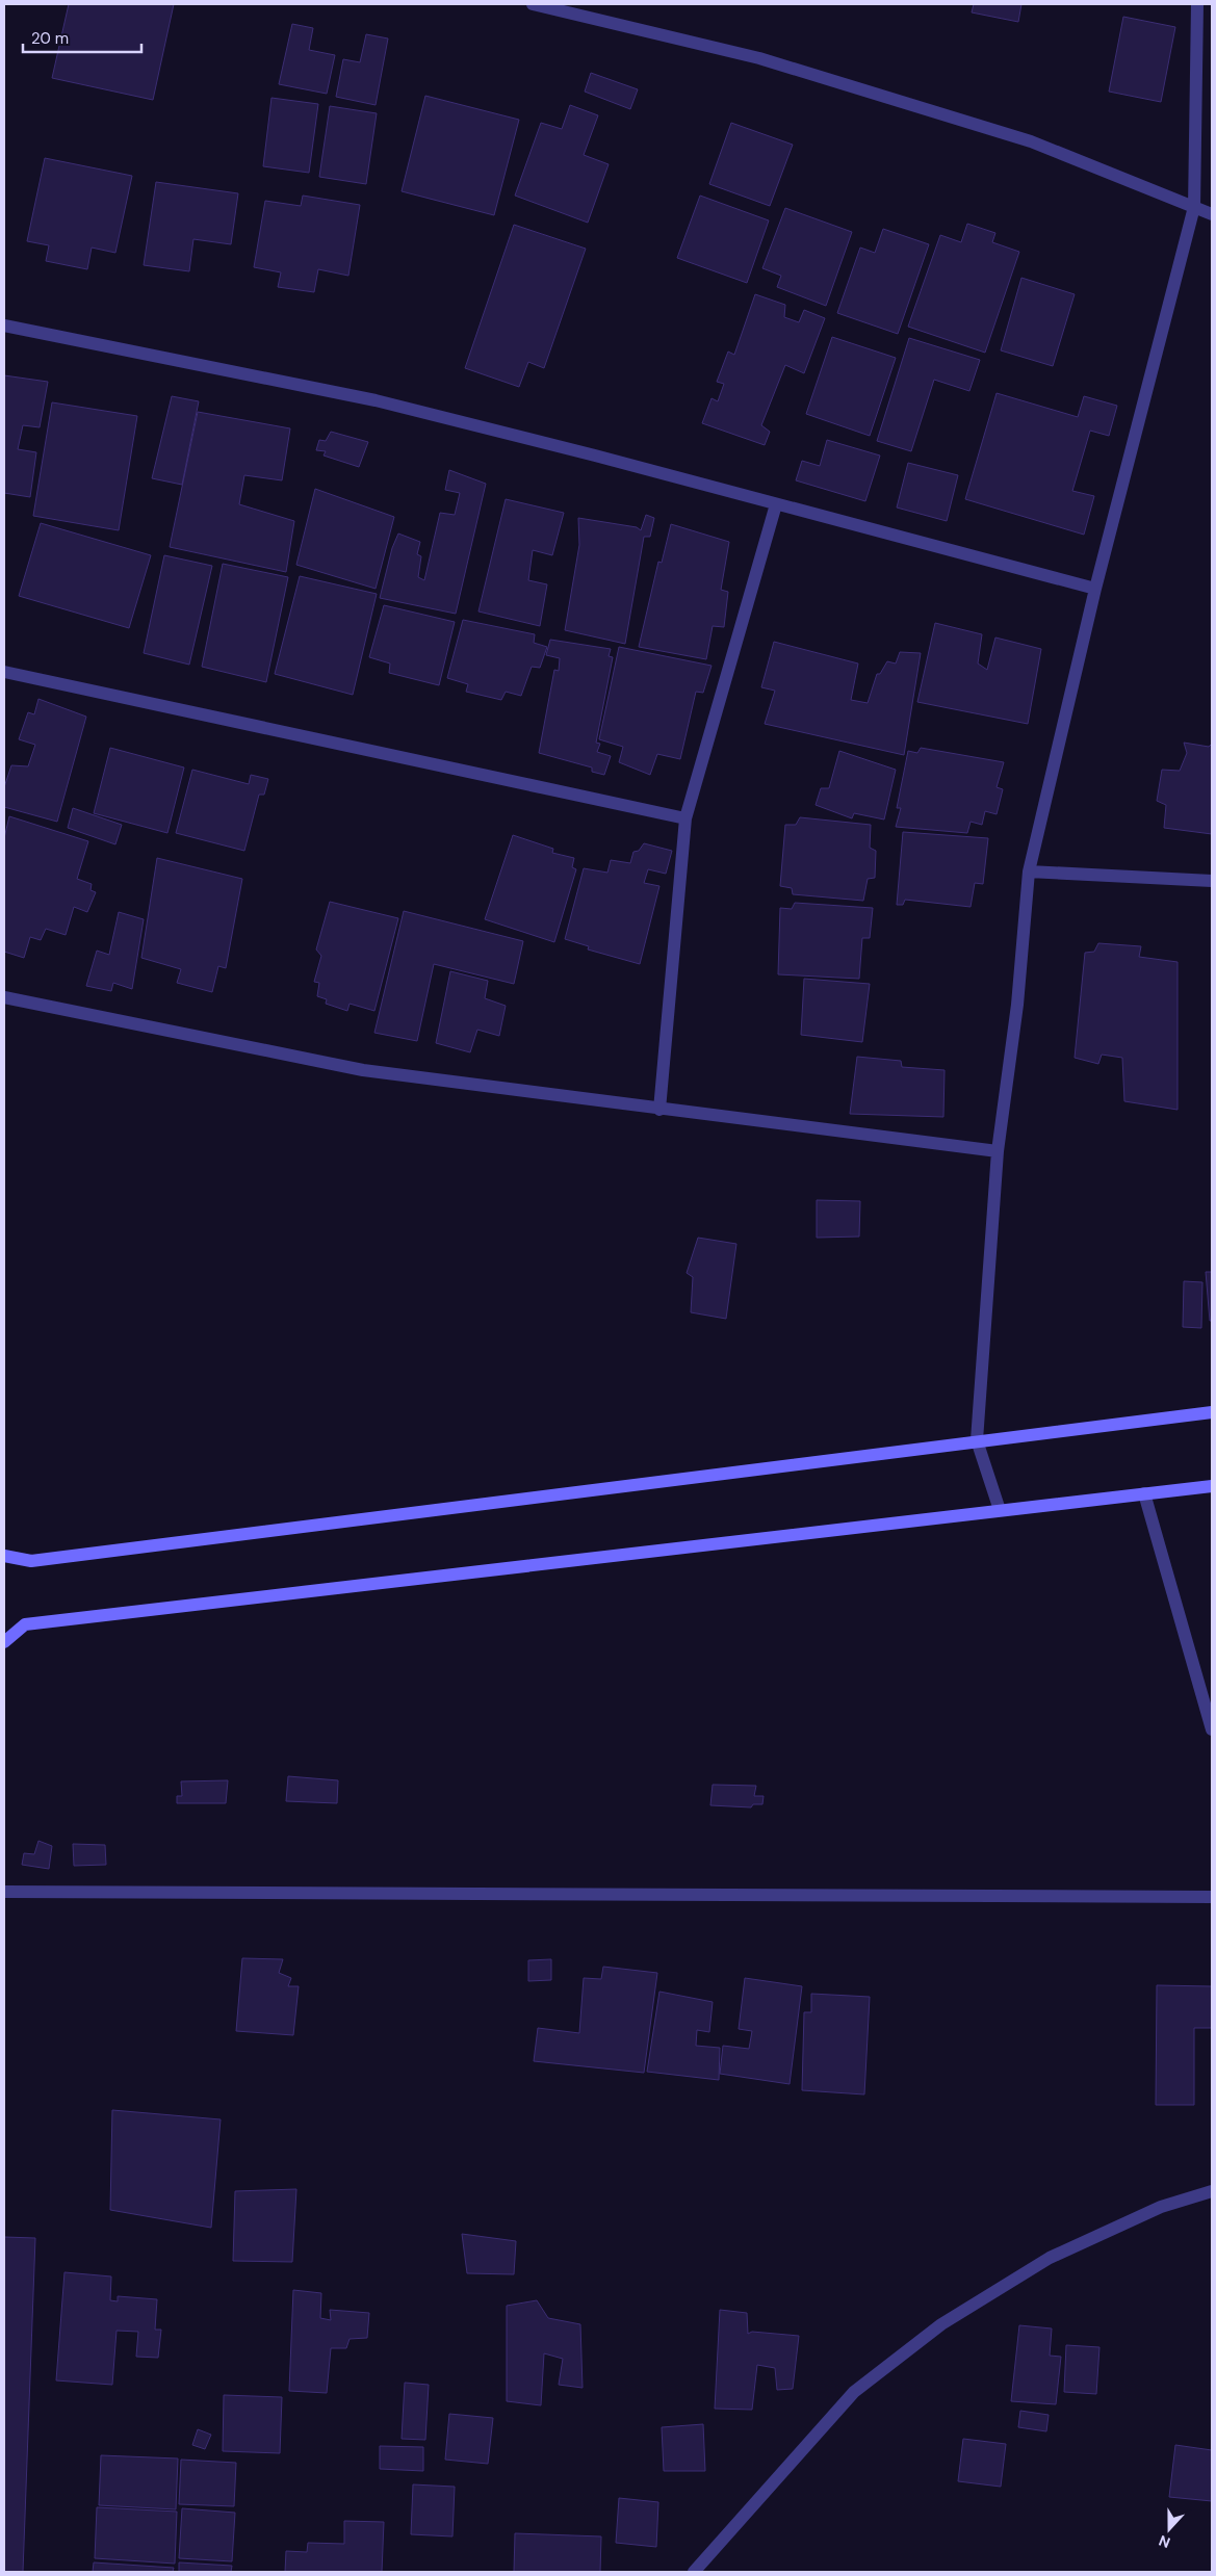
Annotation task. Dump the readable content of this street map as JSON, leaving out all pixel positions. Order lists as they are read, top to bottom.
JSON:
{
  "scale_bar": "20 m",
  "north": "bottom"
}
